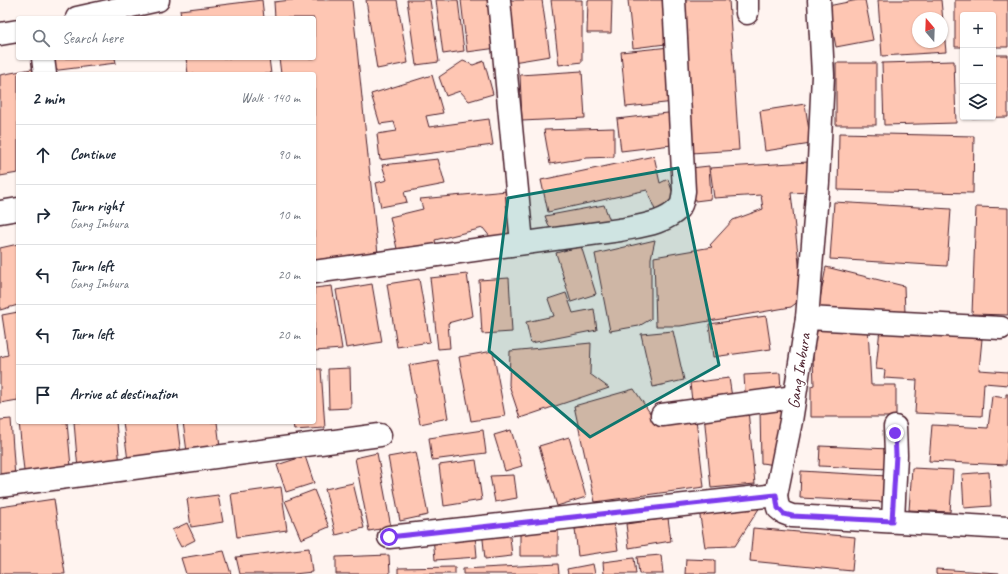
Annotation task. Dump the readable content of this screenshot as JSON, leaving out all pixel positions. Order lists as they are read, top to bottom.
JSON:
{
  "streets": {
    "street": ["Gang Imbura"]
  },
  "north": "top",
  "page": {
    "map_buttons": ["+", "−"],
    "search": "Search here",
    "heading": ["2 min", "Walk · 140 m"],
    "list": [
      ["Continue", "90 m"],
      ["Turn right", "Gang Imbura", "10 m"],
      ["Turn left", "Gang Imbura", "20 m"],
      ["Turn left", "20 m"],
      "Arrive at destination"
    ]
  }
}
